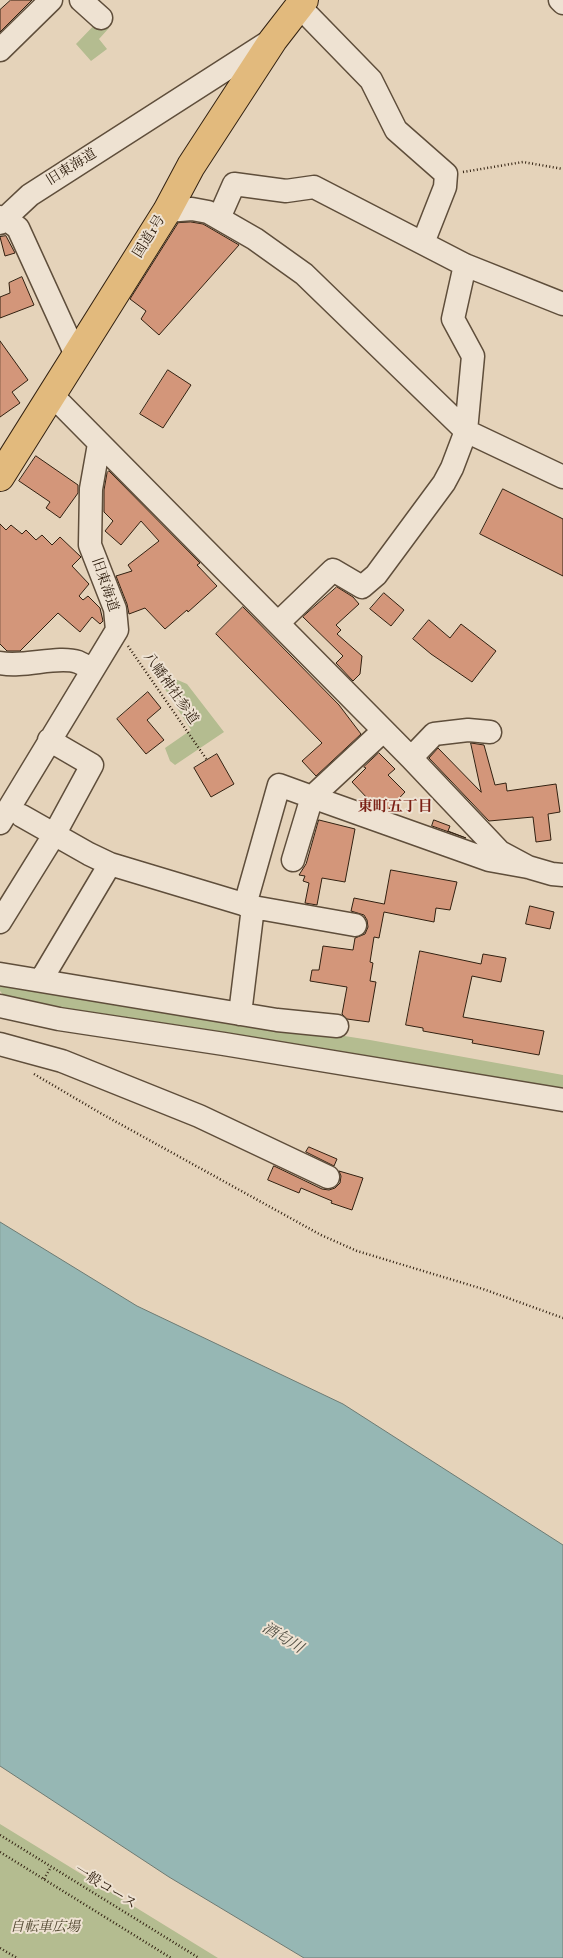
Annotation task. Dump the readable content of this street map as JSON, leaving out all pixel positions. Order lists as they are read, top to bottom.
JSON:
{
  "streets": {
    "highway": ["国道1号"],
    "street": ["旧東海道"],
    "path": ["八幡神社参道", "一般コース"]
  },
  "crossings": [
    ["旧東海道", "国道1号"],
    ["旧東海道", "八幡神社参道"]
  ],
  "districts": ["東町五丁目"],
  "water": ["酒匂川"],
  "parks": ["自転車広場"]
}
